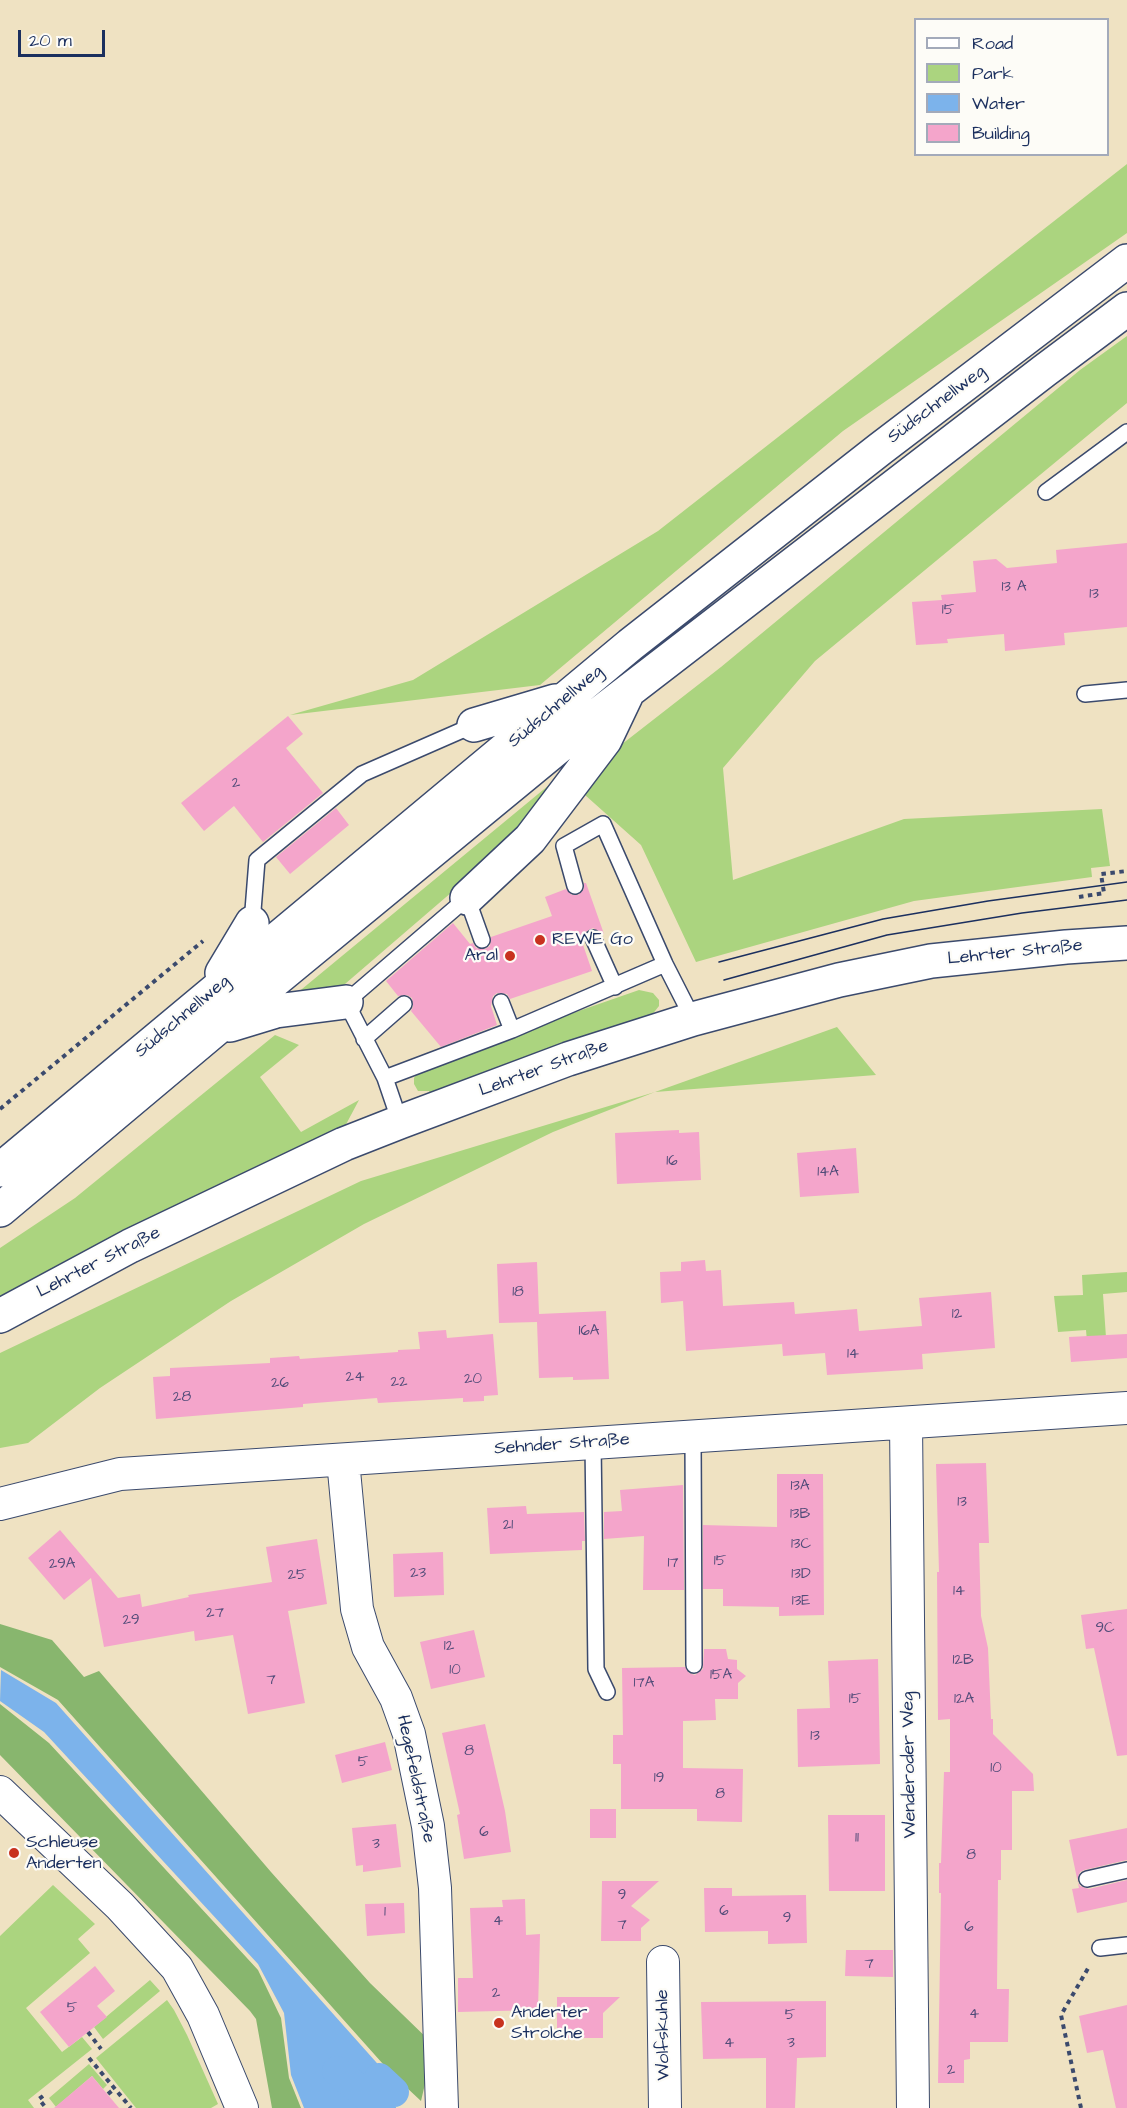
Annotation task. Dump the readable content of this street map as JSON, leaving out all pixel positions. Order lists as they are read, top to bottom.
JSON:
{
  "streets": {
    "main road": ["Südschnellweg", "Lehrter Straße"],
    "street": [
      "Sehnder Straße",
      "Wenderoder Weg",
      "Hegefeldstraße",
      "Wolfskuhle"
    ]
  },
  "crossings": [
    ["Sehnder Straße", "Wenderoder Weg"],
    ["Sehnder Straße", "Hegefeldstraße"]
  ],
  "places": [
    "REWE Go",
    "Aral",
    "Schleuse Anderten",
    "Anderter Strolche"
  ],
  "house_numbers": [
    "13 A",
    "13",
    "15",
    "2",
    "16",
    "14A",
    "18",
    "12",
    "16A",
    "14",
    "24",
    "20",
    "22",
    "26",
    "28",
    "13A",
    "13",
    "13B",
    "21",
    "13C",
    "15",
    "17",
    "29A",
    "23",
    "13D",
    "25",
    "14",
    "13E",
    "27",
    "29",
    "9C",
    "12",
    "12B",
    "10",
    "15A",
    "7",
    "17A",
    "15",
    "12A",
    "13",
    "8",
    "5",
    "10",
    "19",
    "8",
    "6",
    "11",
    "3",
    "8",
    "9",
    "6",
    "1",
    "9",
    "4",
    "7",
    "6",
    "7",
    "2",
    "5",
    "4",
    "5",
    "4",
    "3",
    "2"
  ],
  "legend": [
    "Road",
    "Park",
    "Water",
    "Building"
  ],
  "scale_bar": "20 m"
}
